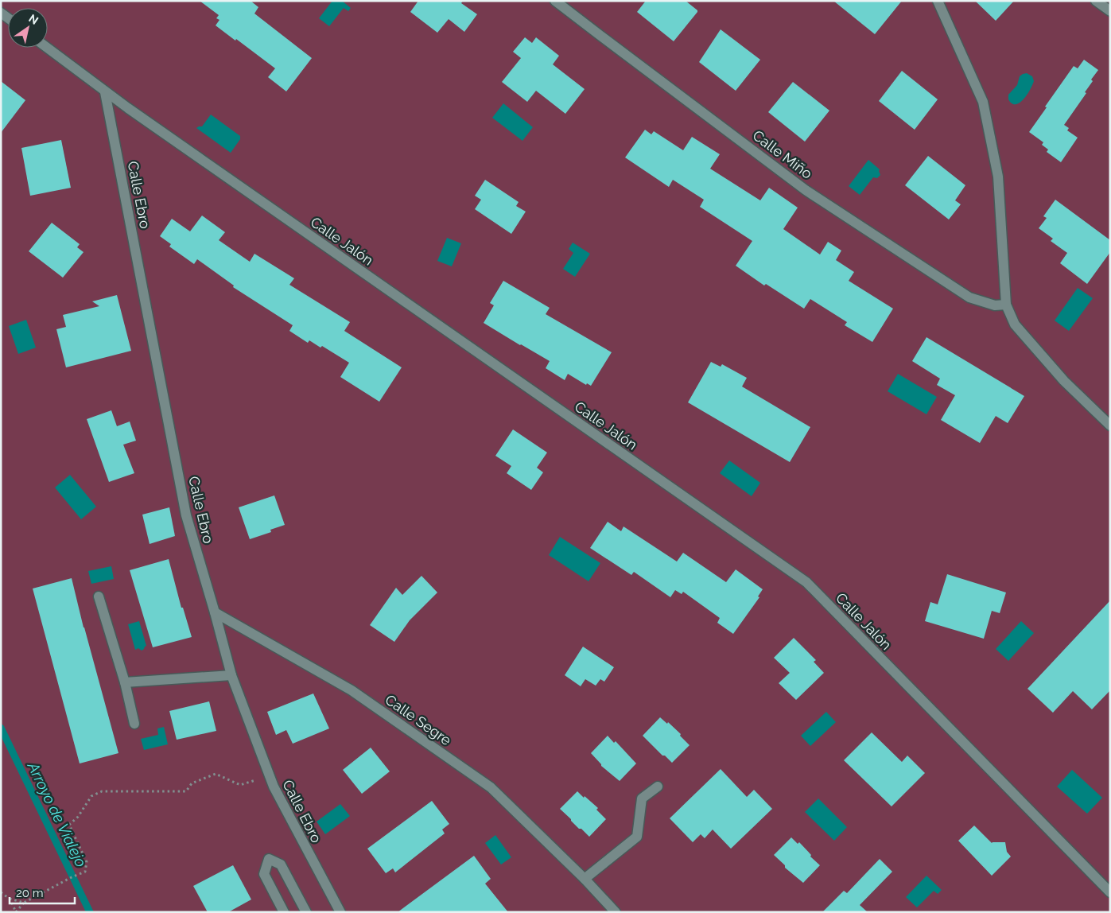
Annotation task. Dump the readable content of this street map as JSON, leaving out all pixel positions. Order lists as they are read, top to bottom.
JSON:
{
  "streets": {
    "street": [
      "Calle Miño",
      "Calle Ebro",
      "Calle Jalón",
      "Calle Segre"
    ]
  },
  "crossings": [
    ["Calle Ebro", "Calle Jalón"],
    ["Calle Ebro", "Calle Segre"]
  ],
  "water": ["Arroyo de Vialejo"],
  "scale_bar": "20 m",
  "north": "top right"
}
